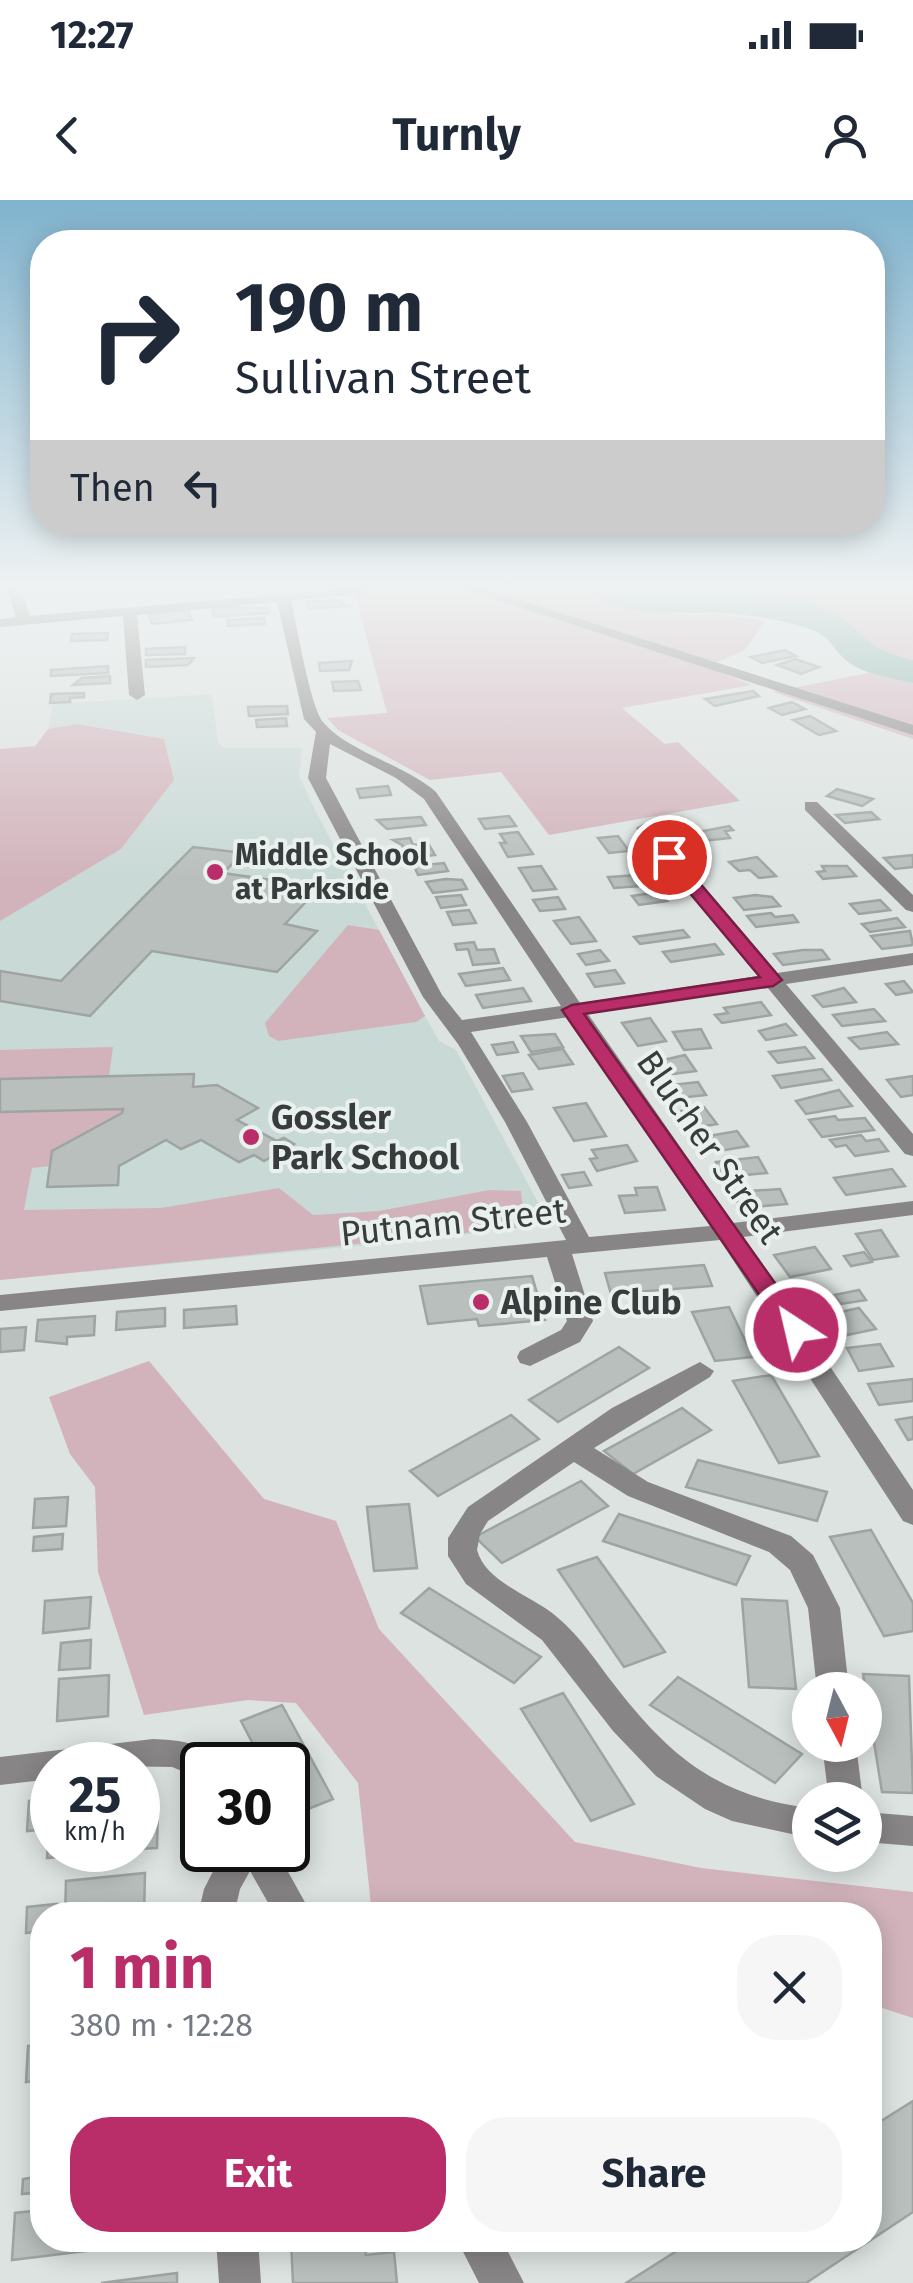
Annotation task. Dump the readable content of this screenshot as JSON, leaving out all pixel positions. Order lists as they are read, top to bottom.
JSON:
{
  "streets": {
    "street": ["Blucher Street", "Putnam Street"]
  },
  "crossings": [
    ["Blucher Street", "Putnam Street"]
  ],
  "places": ["Middle School at Parkside", "Gossler Park School", "Alpine Club"],
  "north": "bottom",
  "page": {
    "status": "12:27",
    "header": "Turnly",
    "turn": ["190 m", "Sullivan Street"],
    "then": "Then",
    "speed": "25 km/h",
    "limit": "30",
    "heading": ["1 min", "380 m · 12:28"],
    "buttons": ["Exit", "Share"]
  }
}
